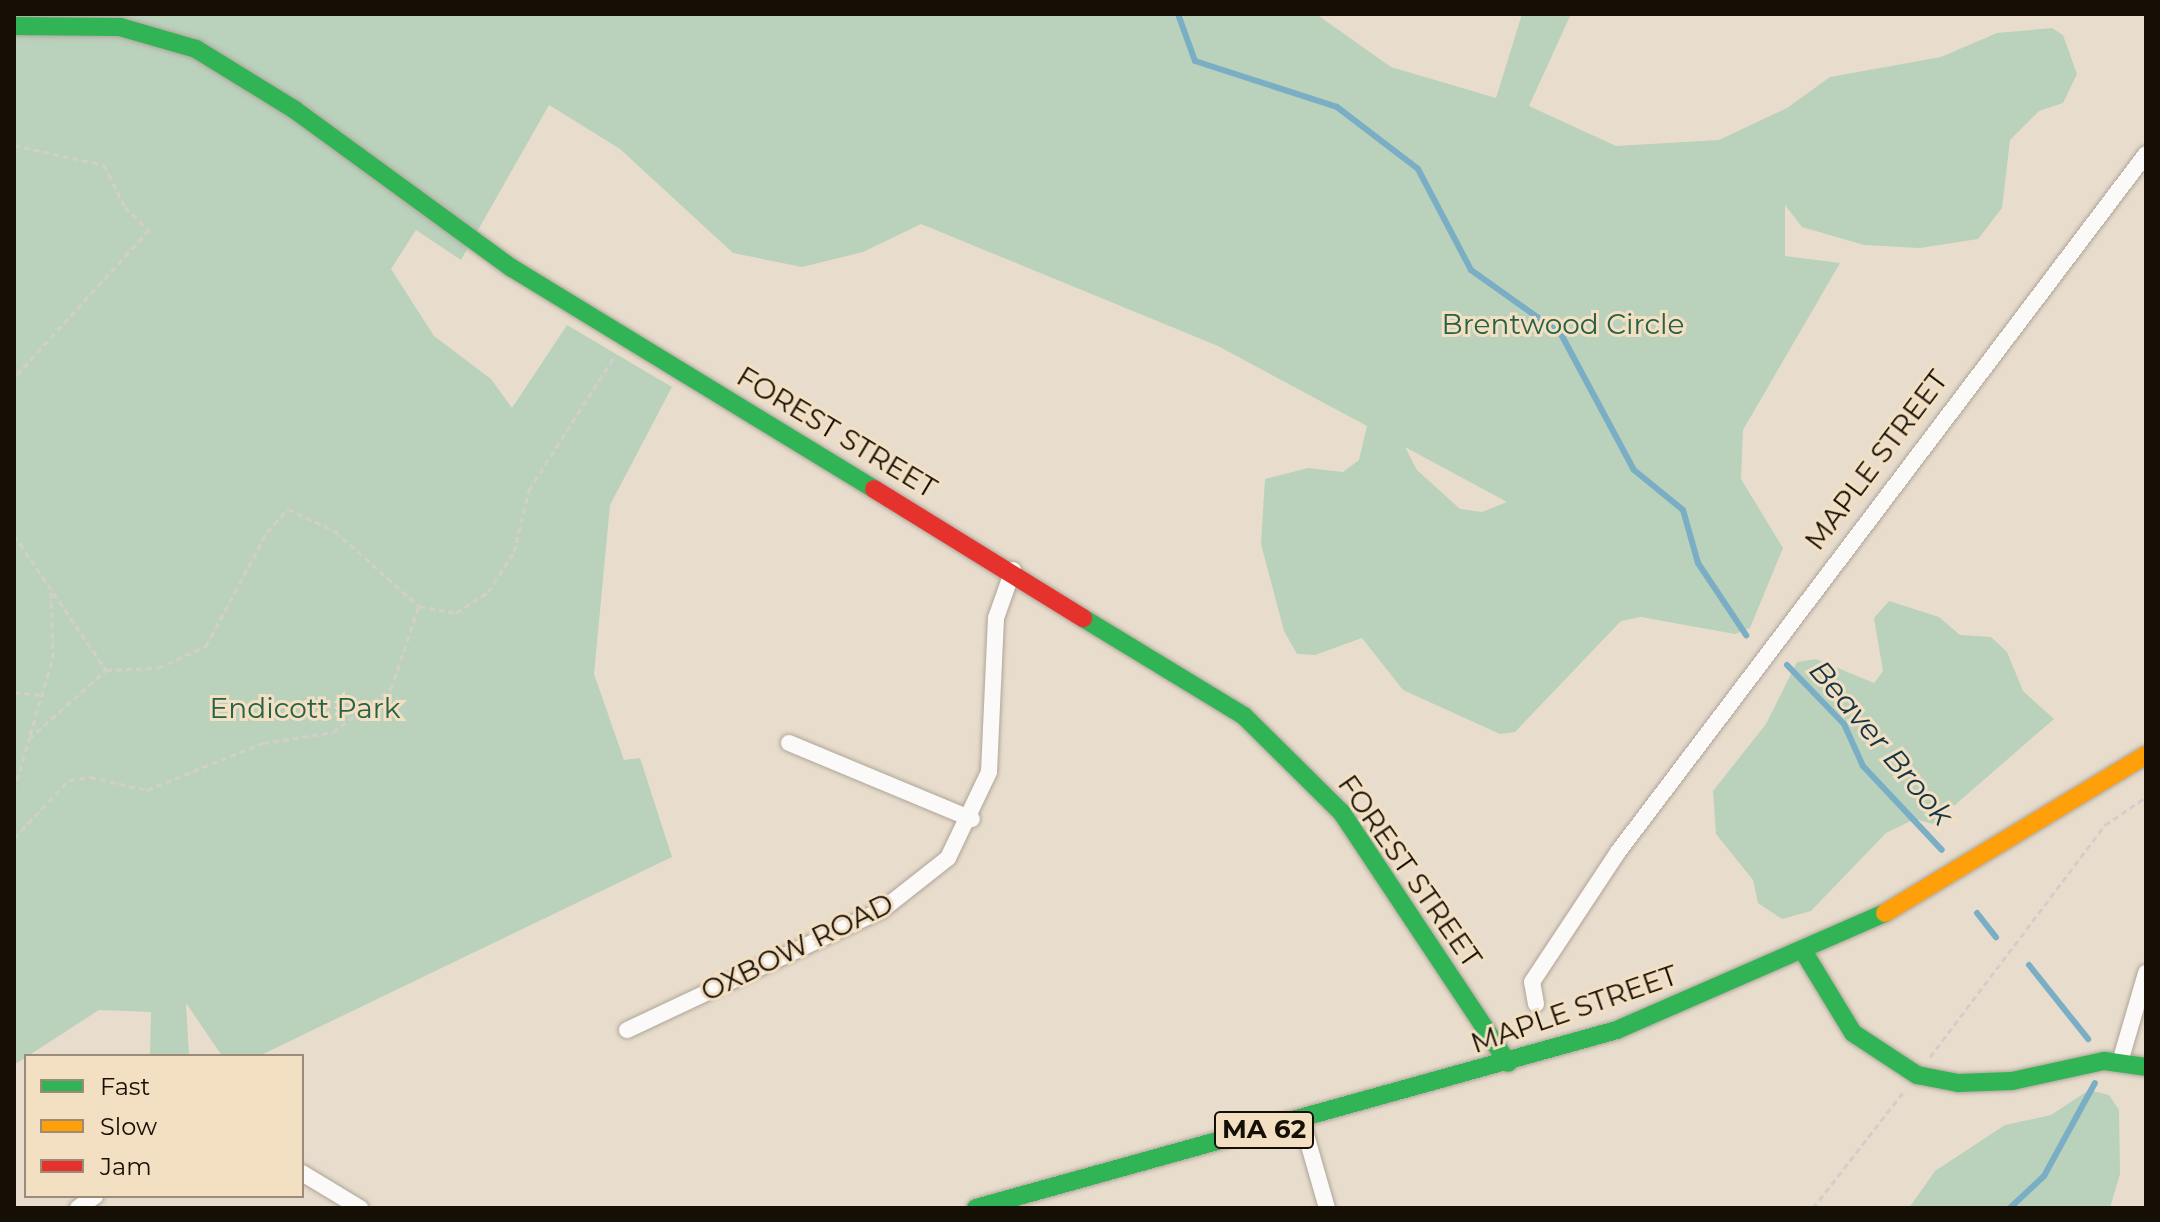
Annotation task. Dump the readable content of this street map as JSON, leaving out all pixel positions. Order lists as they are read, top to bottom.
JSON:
{
  "streets": {
    "street": [
      "FOREST STREET",
      "MAPLE STREET",
      "OXBOW ROAD",
      "MA 62"
    ]
  },
  "crossings": [
    ["FOREST STREET", "MAPLE STREET"],
    ["FOREST STREET", "OXBOW ROAD"]
  ],
  "water": ["Beaver Brook"],
  "parks": ["Brentwood Circle", "Endicott Park"],
  "legend": ["Fast", "Slow", "Jam"]
}
